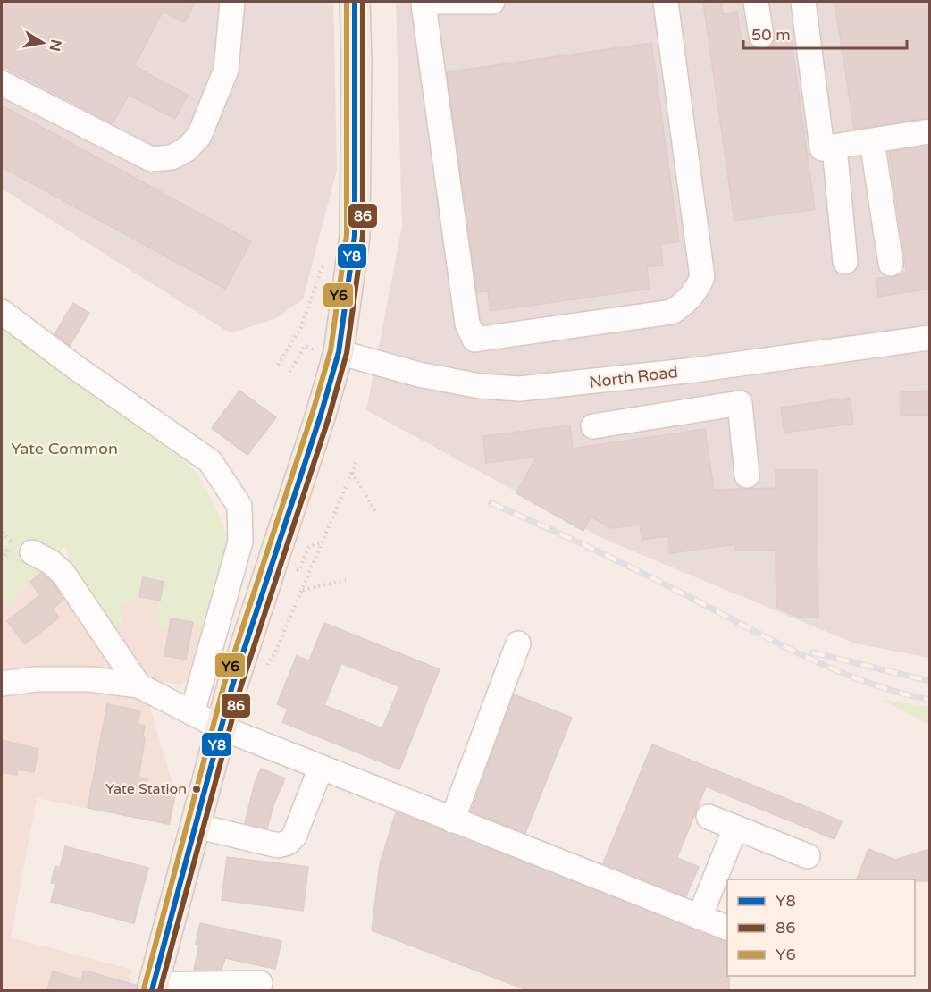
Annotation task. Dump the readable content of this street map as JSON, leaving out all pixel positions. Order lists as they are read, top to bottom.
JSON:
{
  "streets": {
    "street": ["North Road"]
  },
  "parks": ["Yate Common"],
  "places": ["Yate Station"],
  "lines": ["transit line Y8", "transit line 86", "transit line Y6"],
  "legend": ["Y8", "86", "Y6"],
  "scale_bar": "50 m",
  "north": "right"
}
